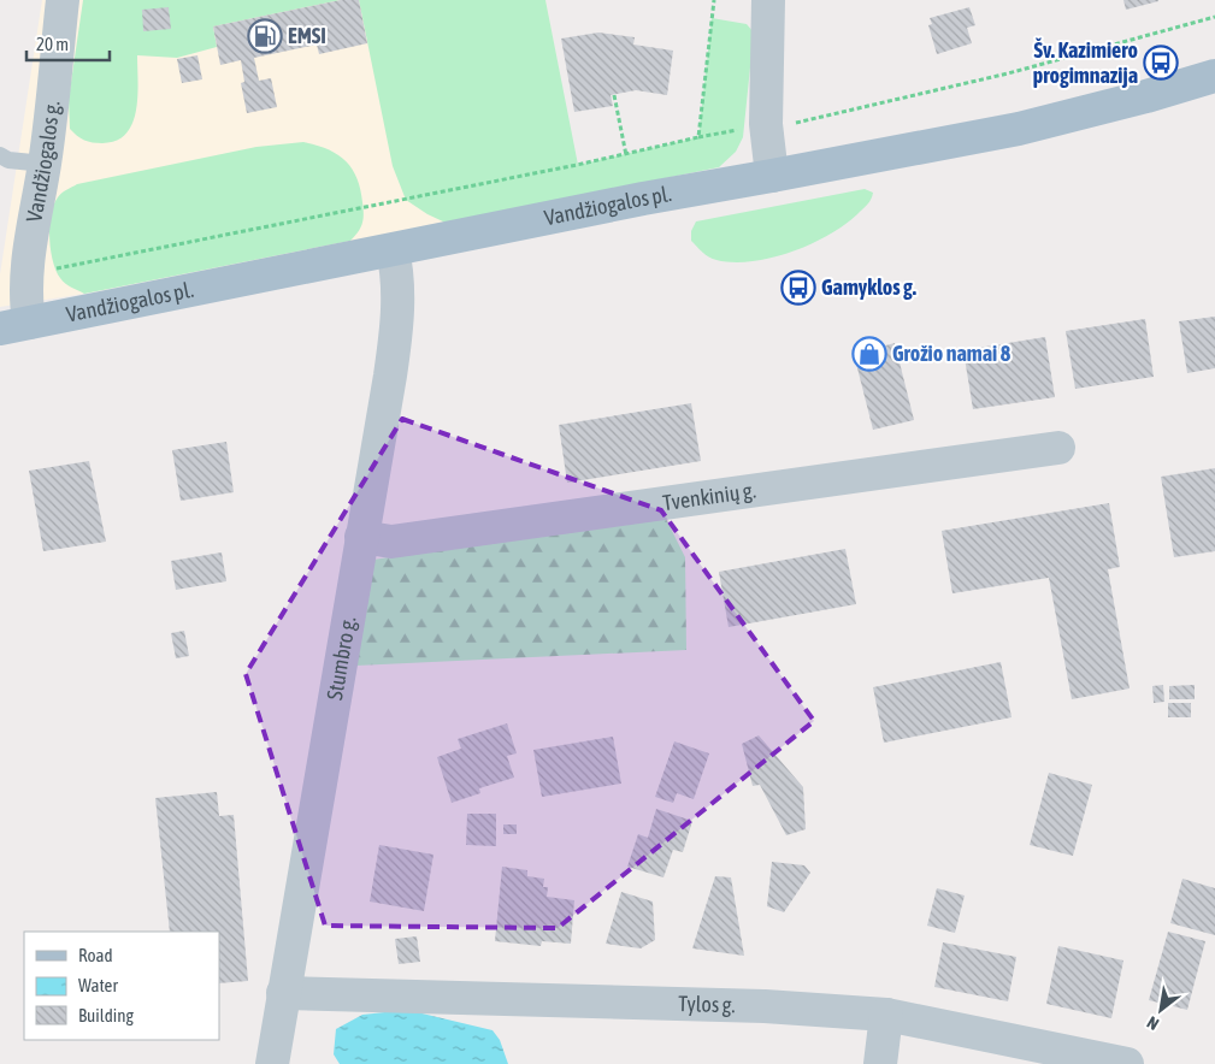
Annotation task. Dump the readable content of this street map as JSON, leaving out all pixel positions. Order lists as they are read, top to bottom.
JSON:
{
  "streets": {
    "main road": ["Vandžiogalos pl."],
    "street": [
      "Vandžiogalos g.",
      "Tvenkinių g.",
      "Stumbro g.",
      "Tylos g."
    ]
  },
  "crossings": [
    ["Vandžiogalos g.", "Vandžiogalos pl."],
    ["Vandžiogalos pl.", "Stumbro g."],
    ["Tvenkinių g.", "Stumbro g."],
    ["Stumbro g.", "Tylos g."]
  ],
  "places": {
    "fuel station": ["EMSI"],
    "bus stop": ["Šv. Kazimiero progimnazija", "Gamyklos g."],
    "shop": ["Grožio namai 8"]
  },
  "legend": ["Road", "Water", "Building"],
  "scale_bar": "20 m",
  "north": "bottom left"
}
